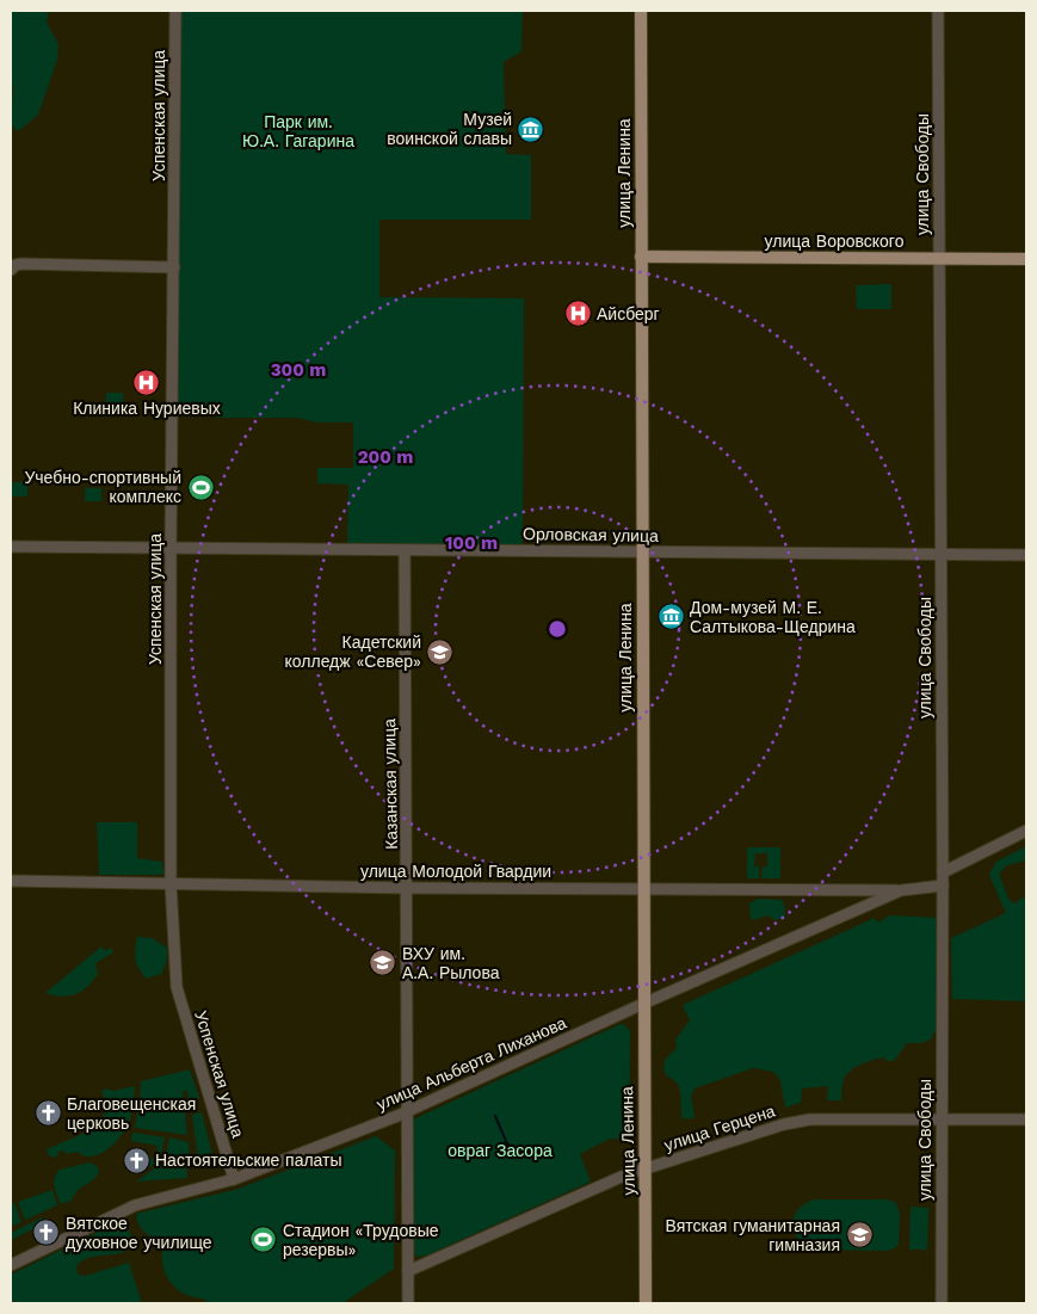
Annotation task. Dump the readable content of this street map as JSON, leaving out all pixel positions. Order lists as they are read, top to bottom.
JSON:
{
  "streets": {
    "main road": ["улица Ленина", "улица Воровского"],
    "street": [
      "Успенская улица",
      "улица Свободы",
      "Орловская улица",
      "Казанская улица",
      "улица Молодой Гвардии",
      "улица Альберта Лиханова",
      "улица Герцена"
    ]
  },
  "crossings": [
    ["Успенская улица", "Орловская улица"],
    ["Успенская улица", "улица Молодой Гвардии"],
    ["Успенская улица", "улица Альберта Лиханова"],
    ["улица Ленина", "улица Воровского"],
    ["улица Ленина", "Орловская улица"],
    ["улица Ленина", "улица Молодой Гвардии"],
    ["улица Ленина", "улица Альберта Лиханова"],
    ["улица Ленина", "улица Герцена"],
    ["улица Свободы", "улица Воровского"],
    ["улица Свободы", "Орловская улица"],
    ["улица Свободы", "улица Альберта Лиханова"],
    ["улица Свободы", "улица Герцена"],
    ["Орловская улица", "Казанская улица"],
    ["Казанская улица", "улица Молодой Гвардии"],
    ["Казанская улица", "улица Альберта Лиханова"],
    ["Казанская улица", "улица Герцена"],
    ["улица Молодой Гвардии", "улица Альберта Лиханова"]
  ],
  "parks": ["Парк им. Ю.А. Гагарина", "овраг Засора"],
  "places": {
    "museum": ["Музей воинской славы", "Дом-музей М. Е. Салтыкова-Щедрина"],
    "hospital": ["Айсберг", "Клиника Нуриевых"],
    "sports": ["Учебно-спортивный комплекс", "Стадион «Трудовые резервы»"],
    "school or university": ["Кадетский колледж «Север»", "ВХУ им. А.А. Рылова", "Вятская гуманитарная гимназия"],
    "church": ["Благовещенская церковь", "Настоятельские палаты", "Вятское духовное училище"]
  },
  "rings": ["300 m", "200 m", "100 m"]
}
